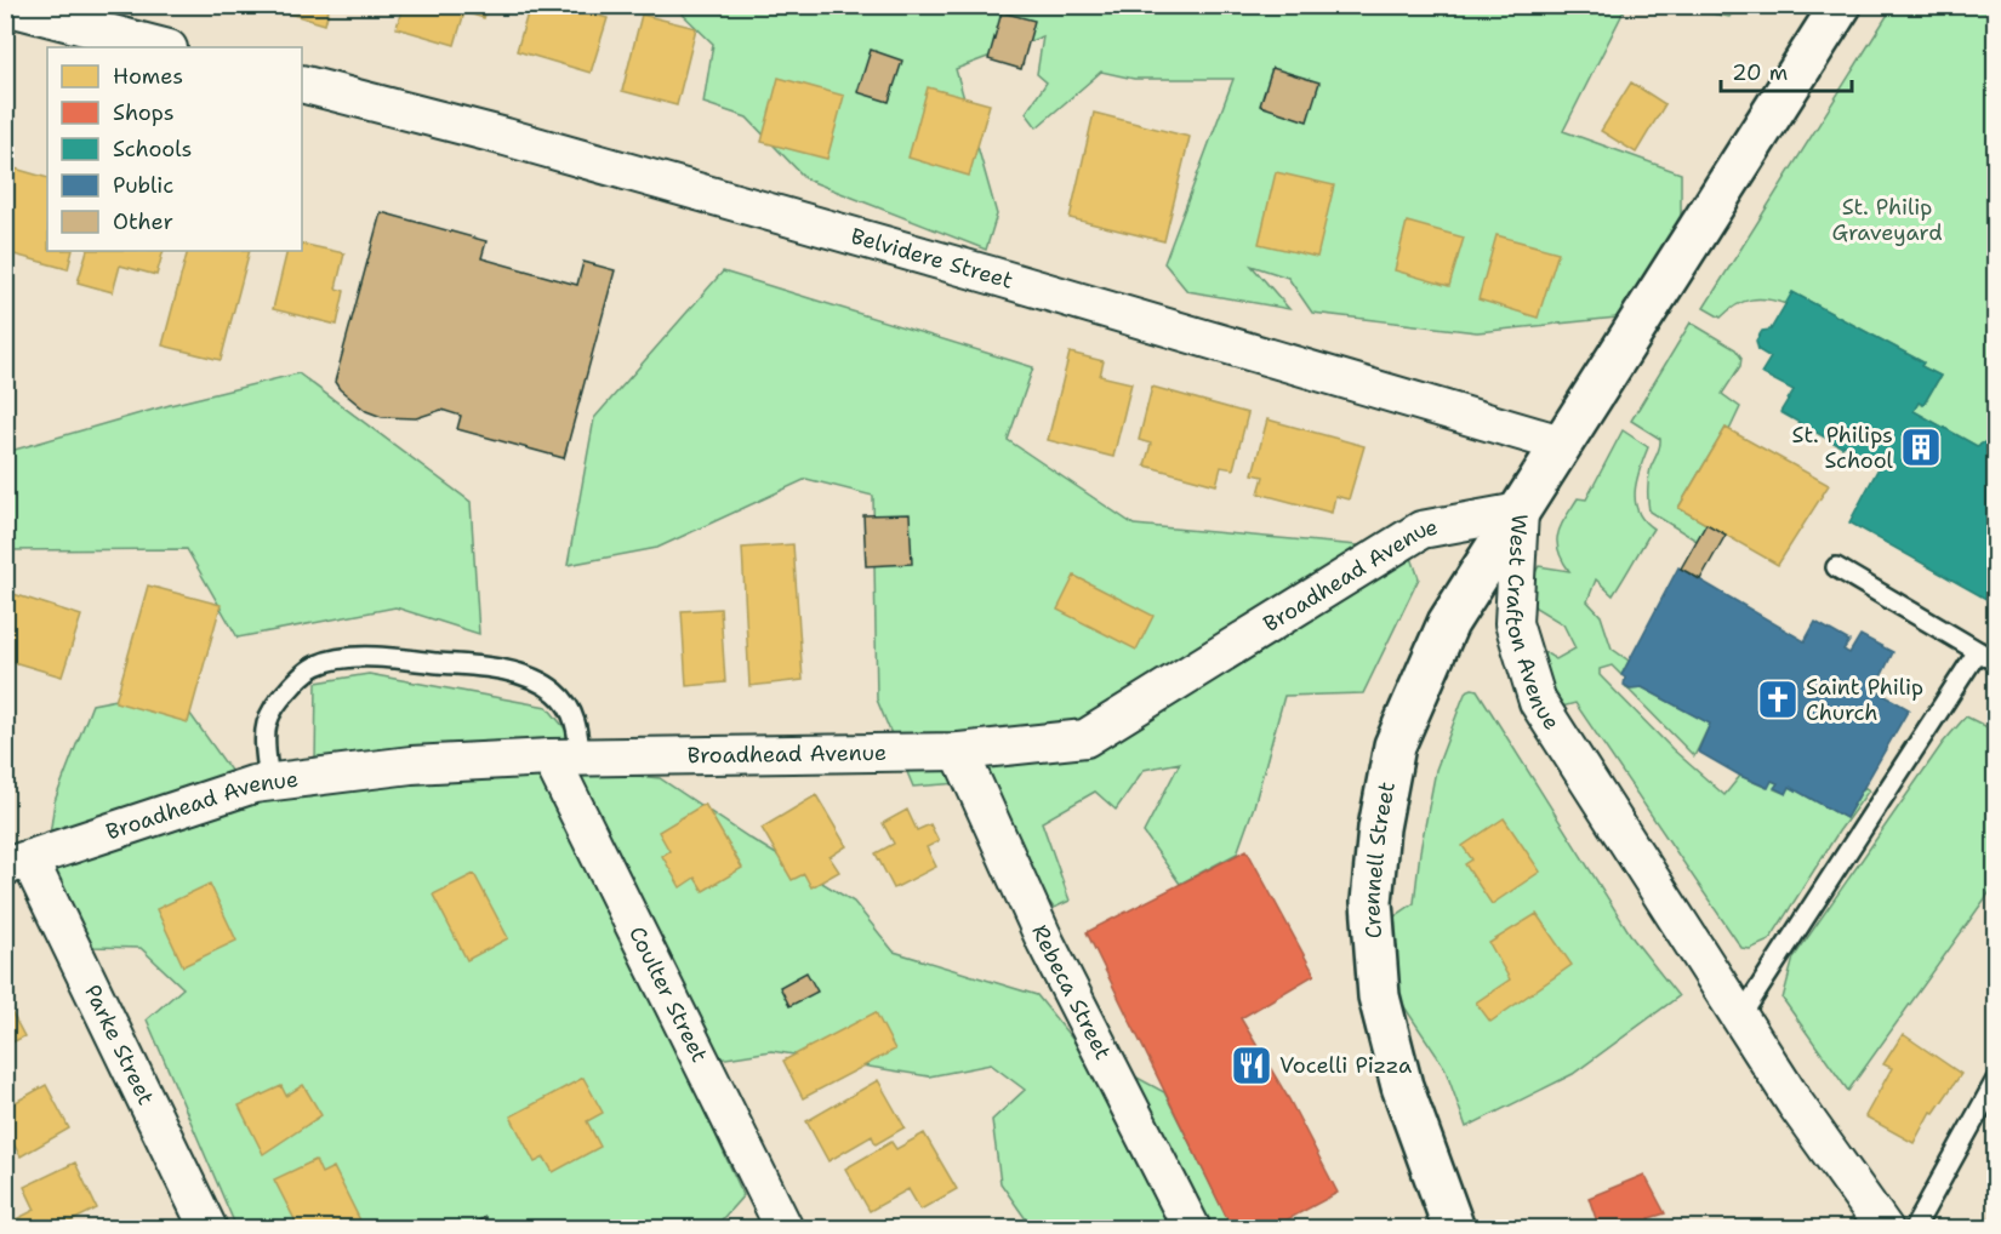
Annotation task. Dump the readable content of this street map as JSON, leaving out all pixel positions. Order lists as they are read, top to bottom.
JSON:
{
  "streets": {
    "main road": ["West Crafton Avenue", "Crennell Street"],
    "street": [
      "Belvidere Street",
      "Broadhead Avenue",
      "Rebeca Street",
      "Coulter Street",
      "Parke Street"
    ]
  },
  "crossings": [
    ["Belvidere Street", "West Crafton Avenue"],
    ["Broadhead Avenue", "West Crafton Avenue"],
    ["Broadhead Avenue", "Crennell Street"],
    ["Broadhead Avenue", "Rebeca Street"],
    ["Broadhead Avenue", "Coulter Street"],
    ["Broadhead Avenue", "Parke Street"],
    ["West Crafton Avenue", "Crennell Street"]
  ],
  "parks": ["St. Philip Graveyard"],
  "places": {
    "building": ["St. Philips School"],
    "church": ["Saint Philip Church"],
    "restaurant": ["Vocelli Pizza"]
  },
  "legend": [
    "Homes",
    "Shops",
    "Schools",
    "Public",
    "Other"
  ],
  "scale_bar": "20 m"
}
